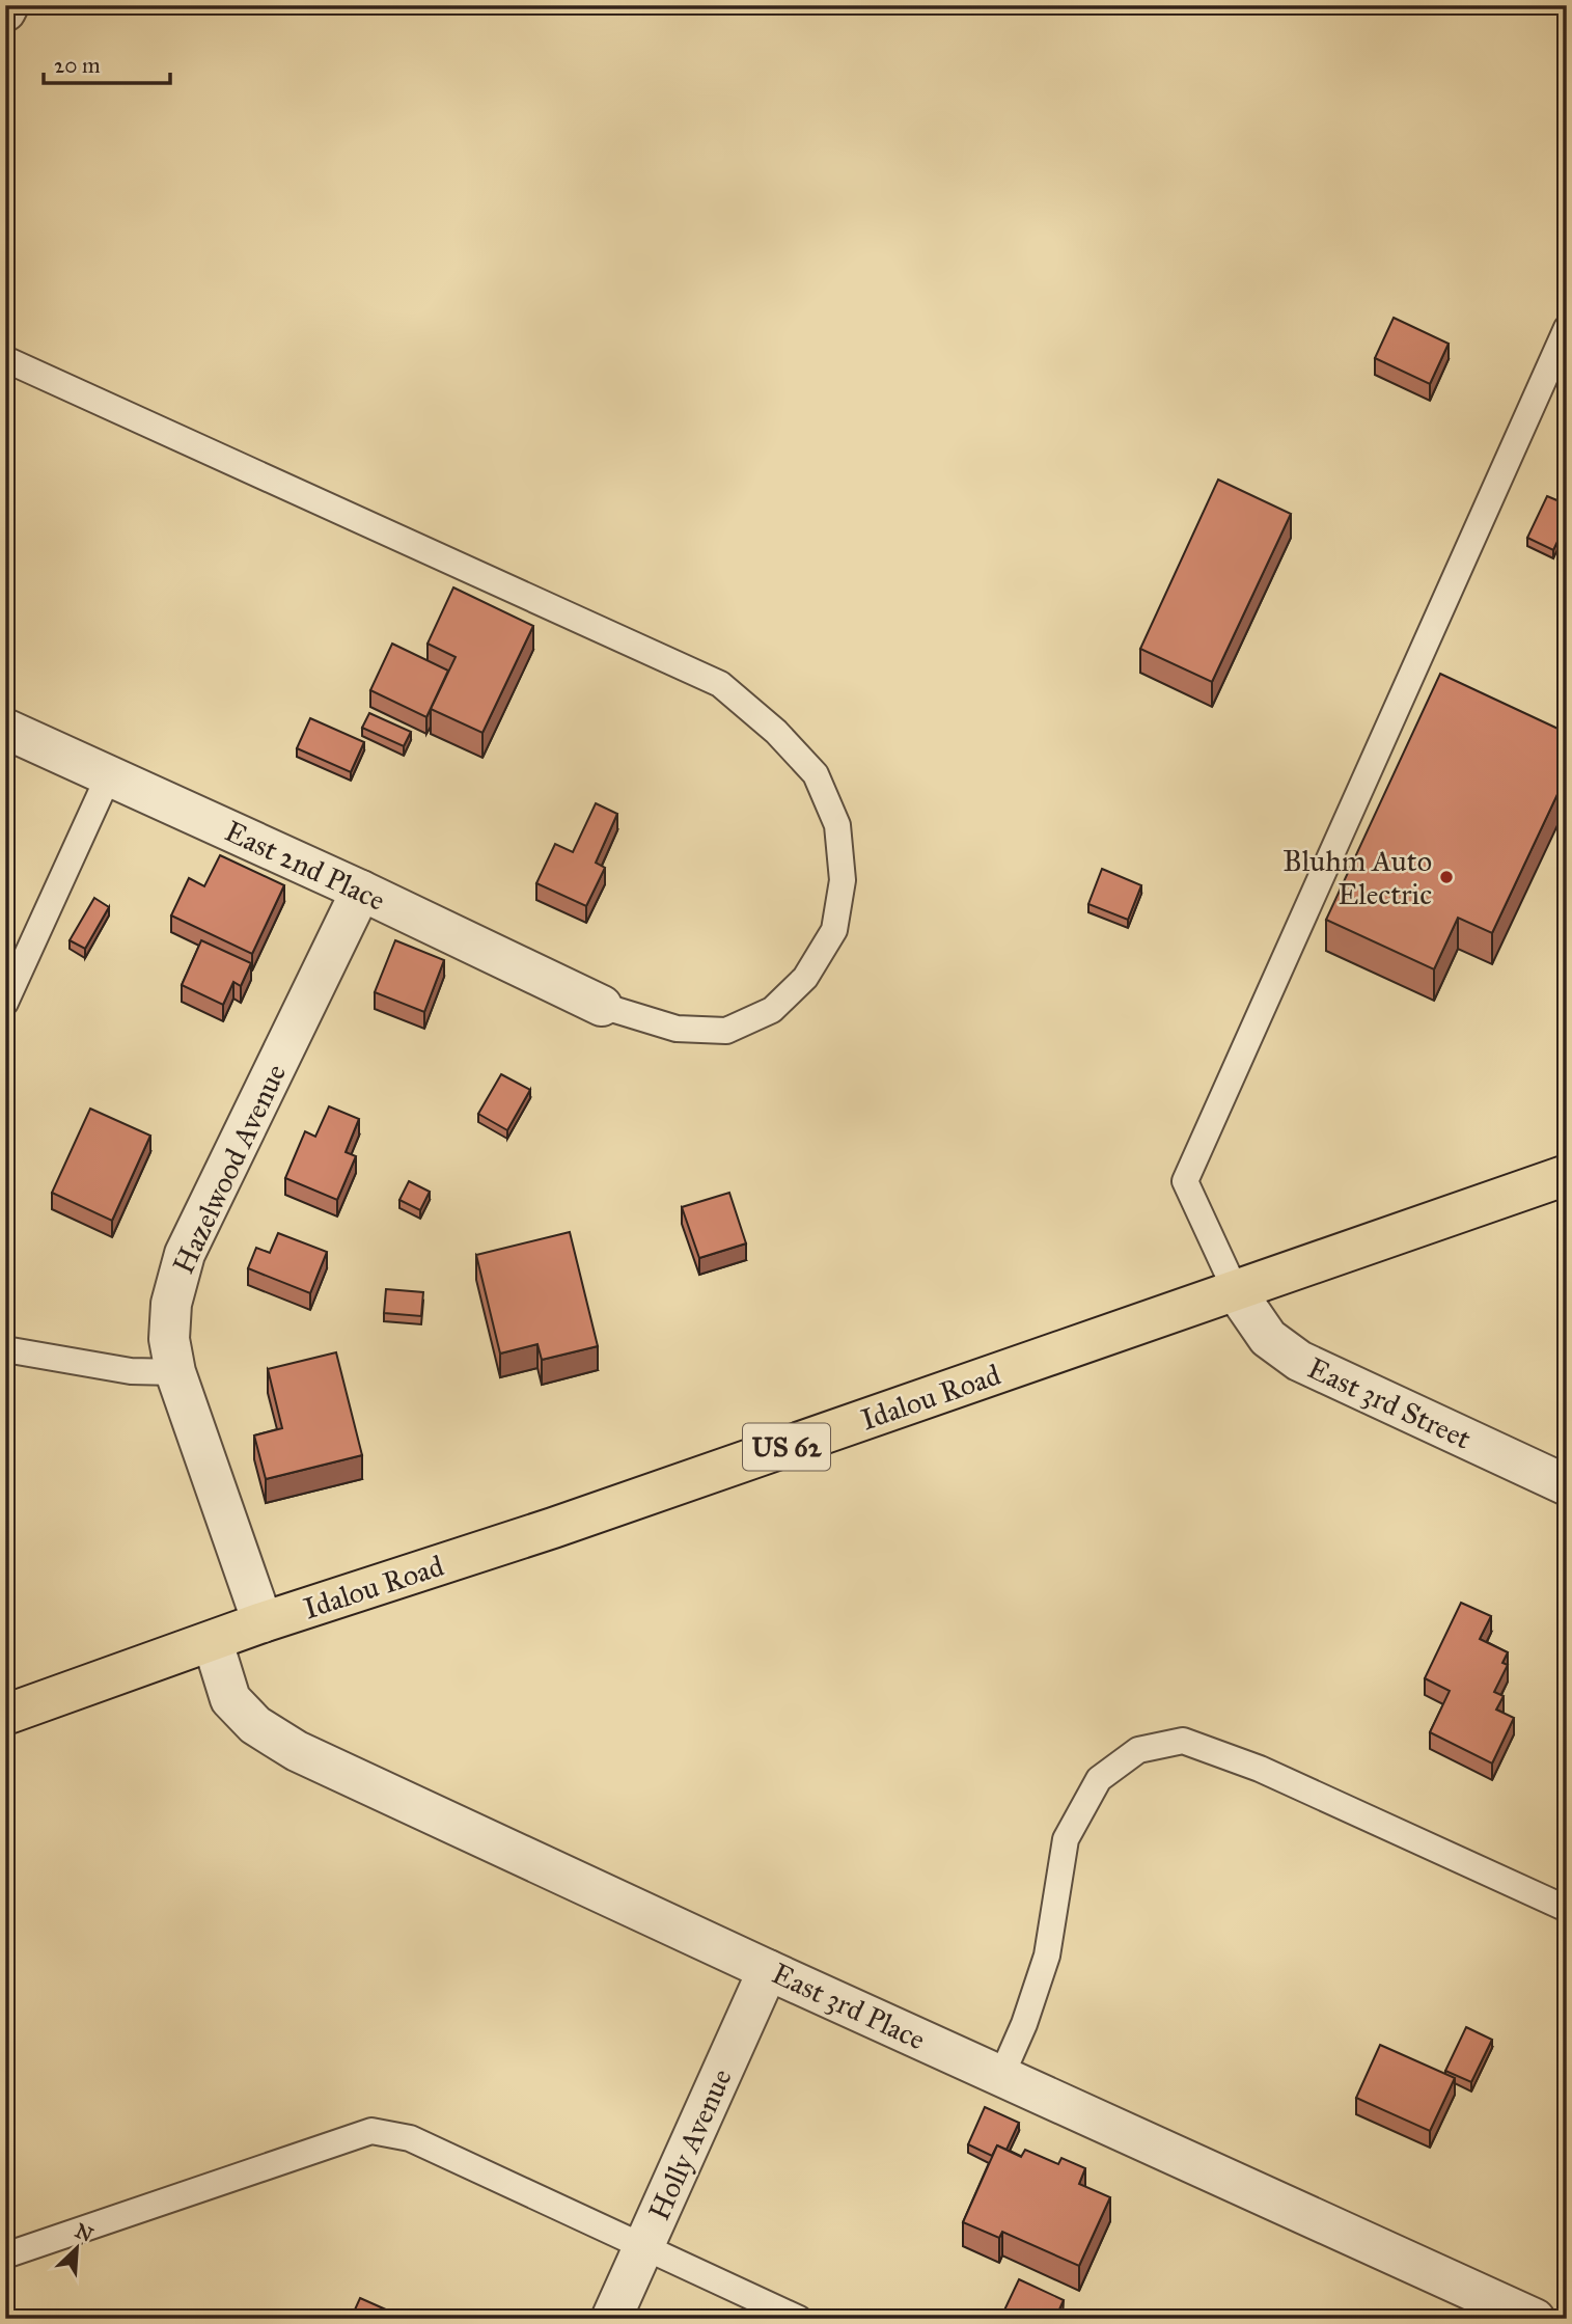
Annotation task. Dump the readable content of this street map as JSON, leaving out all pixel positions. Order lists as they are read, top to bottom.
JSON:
{
  "streets": {
    "main road": ["Idalou Road", "US 62"],
    "street": [
      "East 2nd Place",
      "Hazelwood Avenue",
      "East 3rd Street",
      "East 3rd Place",
      "Holly Avenue"
    ]
  },
  "crossings": [
    ["East 2nd Place", "Hazelwood Avenue"],
    ["Hazelwood Avenue", "Idalou Road"],
    ["Idalou Road", "East 3rd Street"],
    ["Idalou Road", "East 3rd Place"],
    ["East 3rd Place", "Holly Avenue"]
  ],
  "places": ["Bluhm Auto Electric"],
  "scale_bar": "20 m",
  "north": "top right"
}
